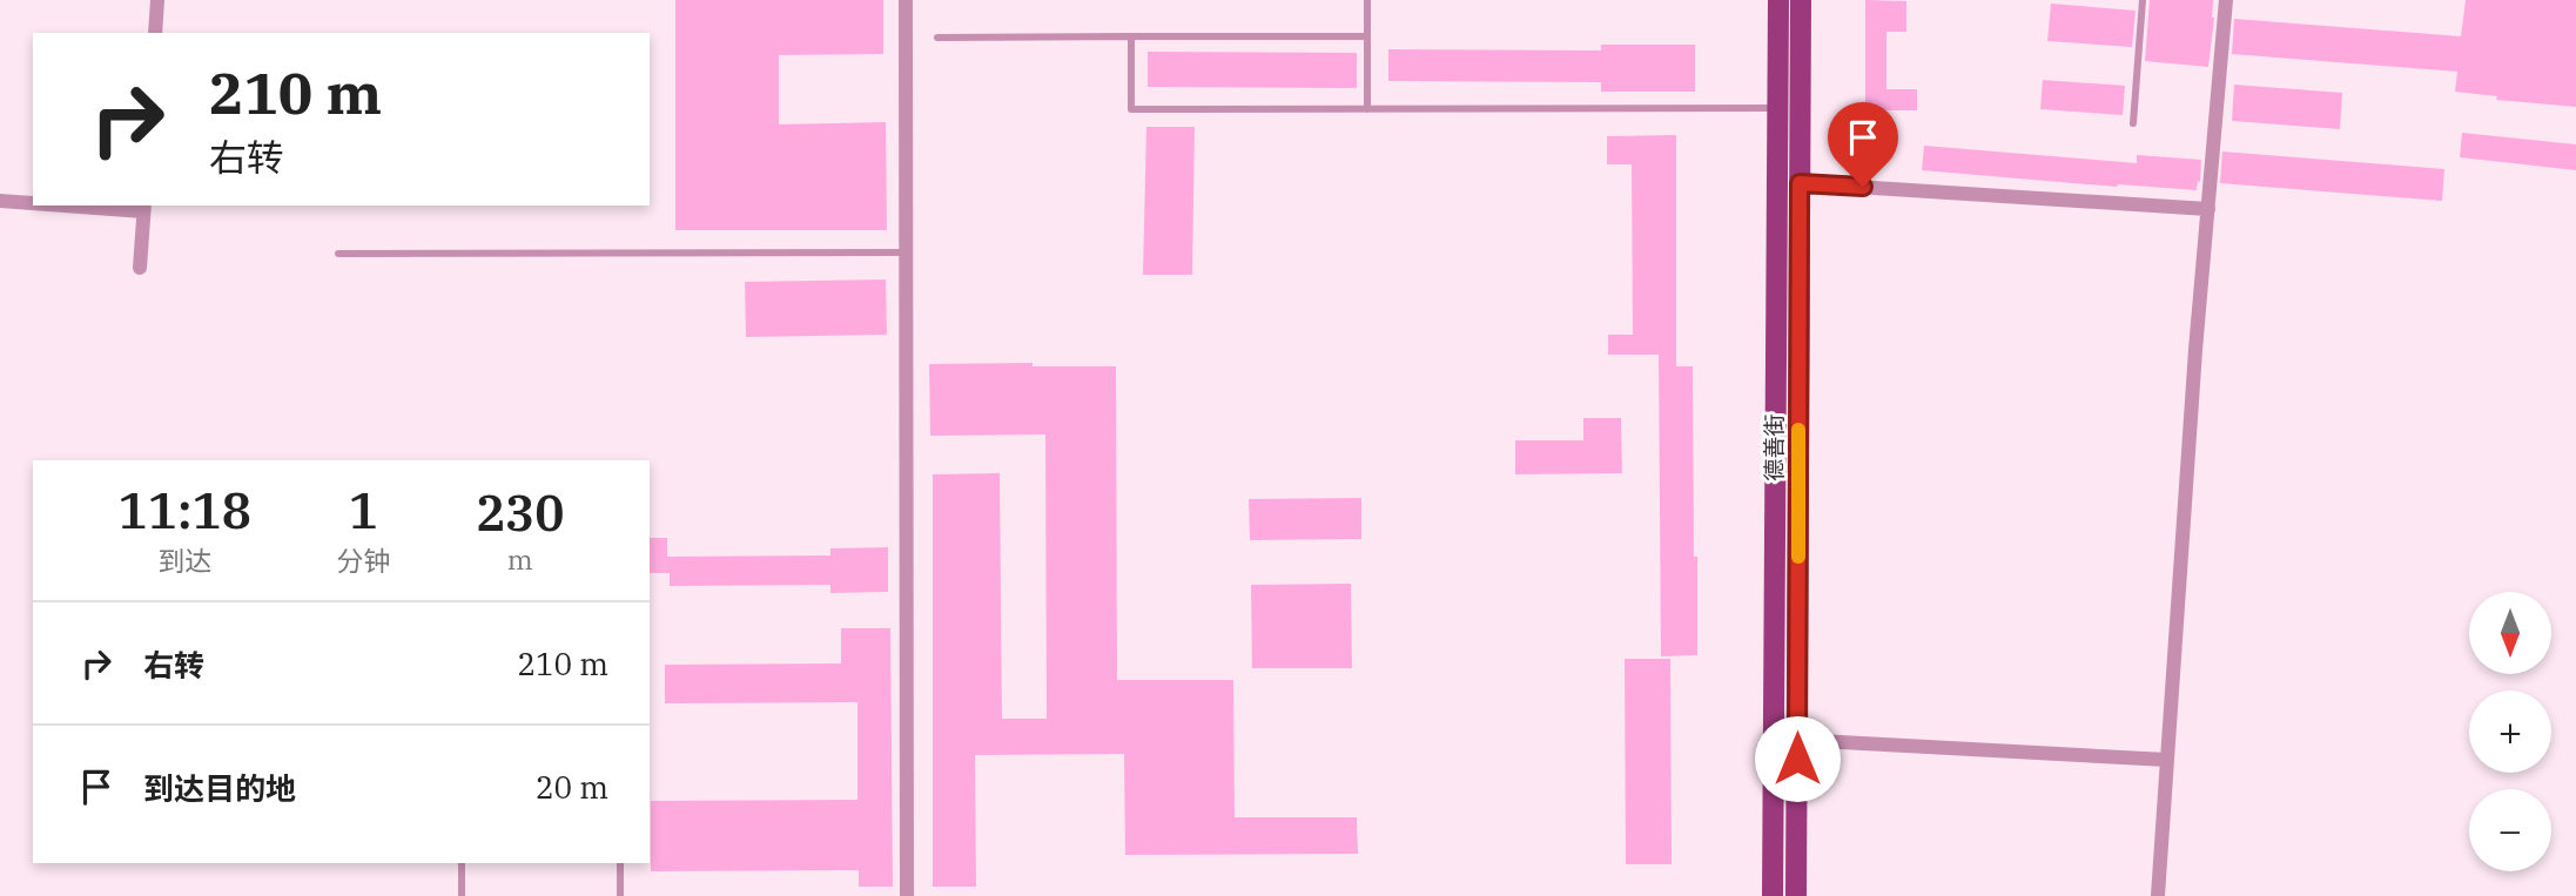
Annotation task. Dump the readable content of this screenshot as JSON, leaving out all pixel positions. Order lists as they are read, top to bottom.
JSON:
{
  "streets": {
    "main road": ["德善街"]
  },
  "north": "bottom",
  "page": {
    "turn": ["210 m", "右转"],
    "eta": [
      "11:18",
      "到达",
      "1",
      "分钟",
      "230",
      "m"
    ],
    "map_buttons": ["+", "−"],
    "list": [
      {
        "name": "右转",
        "value": "210 m"
      },
      {
        "name": "到达目的地",
        "value": "20 m"
      }
    ]
  }
}
